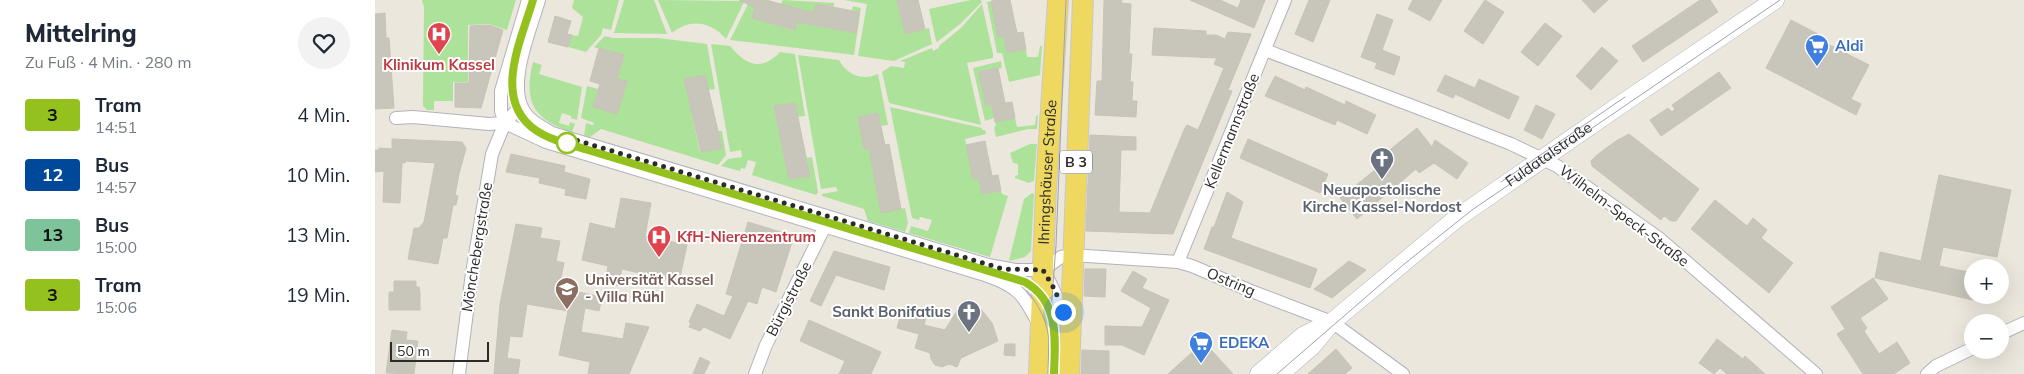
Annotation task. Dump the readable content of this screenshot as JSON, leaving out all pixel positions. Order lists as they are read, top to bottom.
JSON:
{
  "streets": {
    "main road": ["Fuldatalstraße", "B 3", "Ihringshäuser Straße"],
    "street": [
      "Kellermannstraße",
      "Wilhelm-Speck-Straße",
      "Mönchebergstraße",
      "Ostring",
      "Bürgistraße"
    ]
  },
  "crossings": [
    ["Kellermannstraße", "Wilhelm-Speck-Straße"],
    ["Kellermannstraße", "Ostring"],
    ["Fuldatalstraße", "Wilhelm-Speck-Straße"],
    ["Fuldatalstraße", "Ostring"],
    ["Ihringshäuser Straße", "Ostring"]
  ],
  "places": {
    "hospital": ["Klinikum Kassel", "KfH-Nierenzentrum"],
    "supermarket": ["Aldi", "EDEKA"],
    "church": ["Neuapostolische Kirche Kassel-Nordost", "Sankt Bonifatius"],
    "school or university": ["Universität Kassel - Villa Rühl"]
  },
  "lines": ["tram line 3"],
  "scale_bar": "50 m",
  "page": {
    "heading": ["Mittelring", "Zu Fuß · 4 Min. · 280 m"],
    "list": [
      {
        "mark": "3",
        "name": "Tram",
        "note": "14:51",
        "value": "4 Min."
      },
      {
        "mark": "12",
        "name": "Bus",
        "note": "14:57",
        "value": "10 Min."
      },
      {
        "mark": "13",
        "name": "Bus",
        "note": "15:00",
        "value": "13 Min."
      },
      {
        "mark": "3",
        "name": "Tram",
        "note": "15:06",
        "value": "19 Min."
      }
    ],
    "map_buttons": ["+", "−"],
    "scale": "50 m"
  }
}
